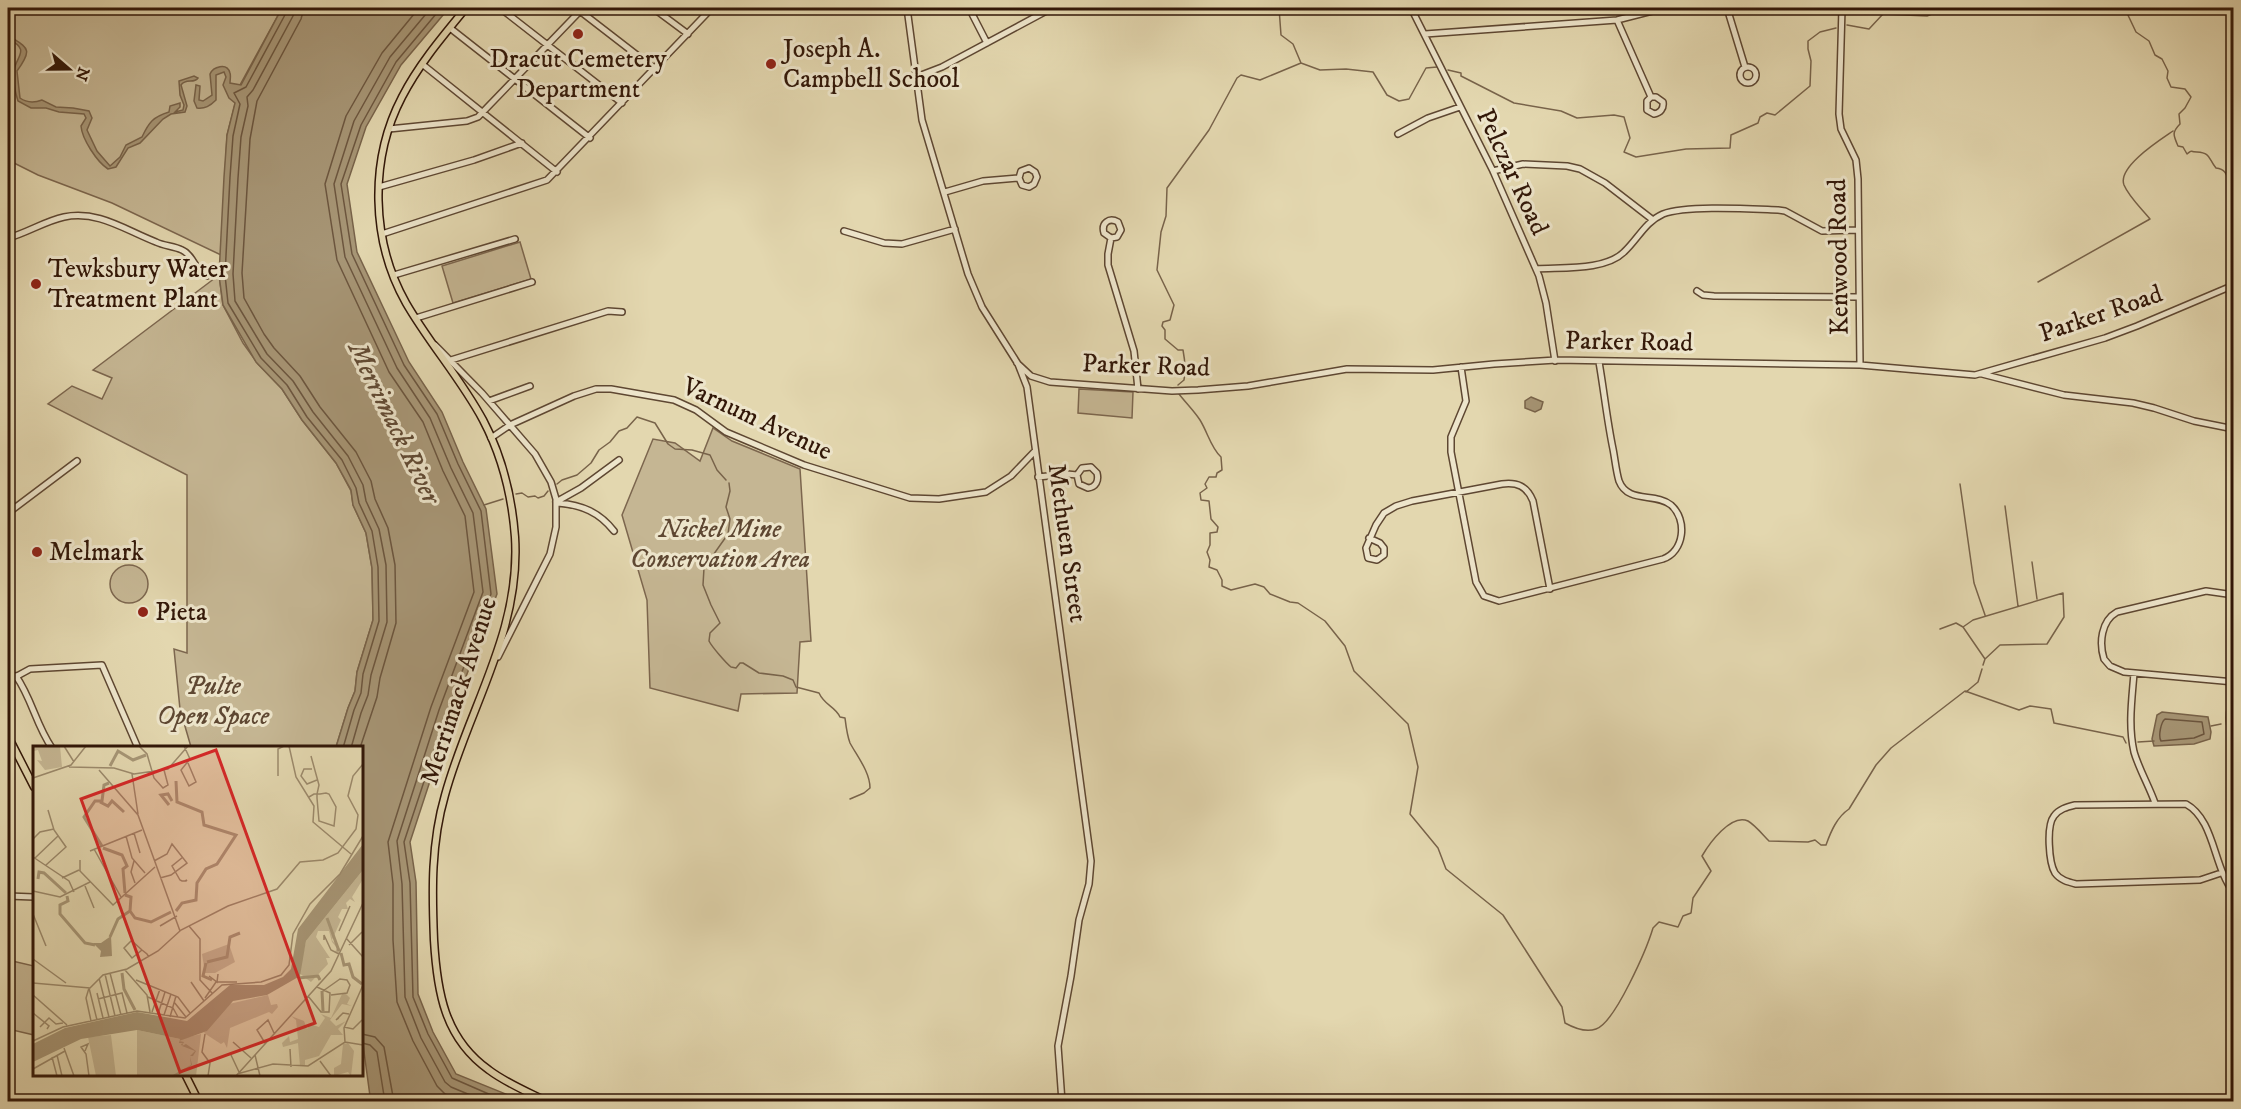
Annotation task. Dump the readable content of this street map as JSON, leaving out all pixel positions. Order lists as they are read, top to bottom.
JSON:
{
  "streets": {
    "main road": ["Merrimack Avenue"],
    "street": [
      "Pelczar Road",
      "Kenwood Road",
      "Parker Road",
      "Varnum Avenue",
      "Methuen Street"
    ]
  },
  "crossings": [
    ["Pelczar Road", "Parker Road"],
    ["Kenwood Road", "Parker Road"],
    ["Parker Road", "Methuen Street"],
    ["Varnum Avenue", "Methuen Street"],
    ["Varnum Avenue", "Merrimack Avenue"]
  ],
  "water": ["Merrimack River"],
  "parks": ["Nickel Mine Conservation Area", "Pulte Open Space"],
  "places": [
    "Dracut Cemetery Department",
    "Joseph A. Campbell School",
    "Tewksbury Water Treatment Plant",
    "Melmark",
    "Pieta"
  ],
  "north": "right"
}
